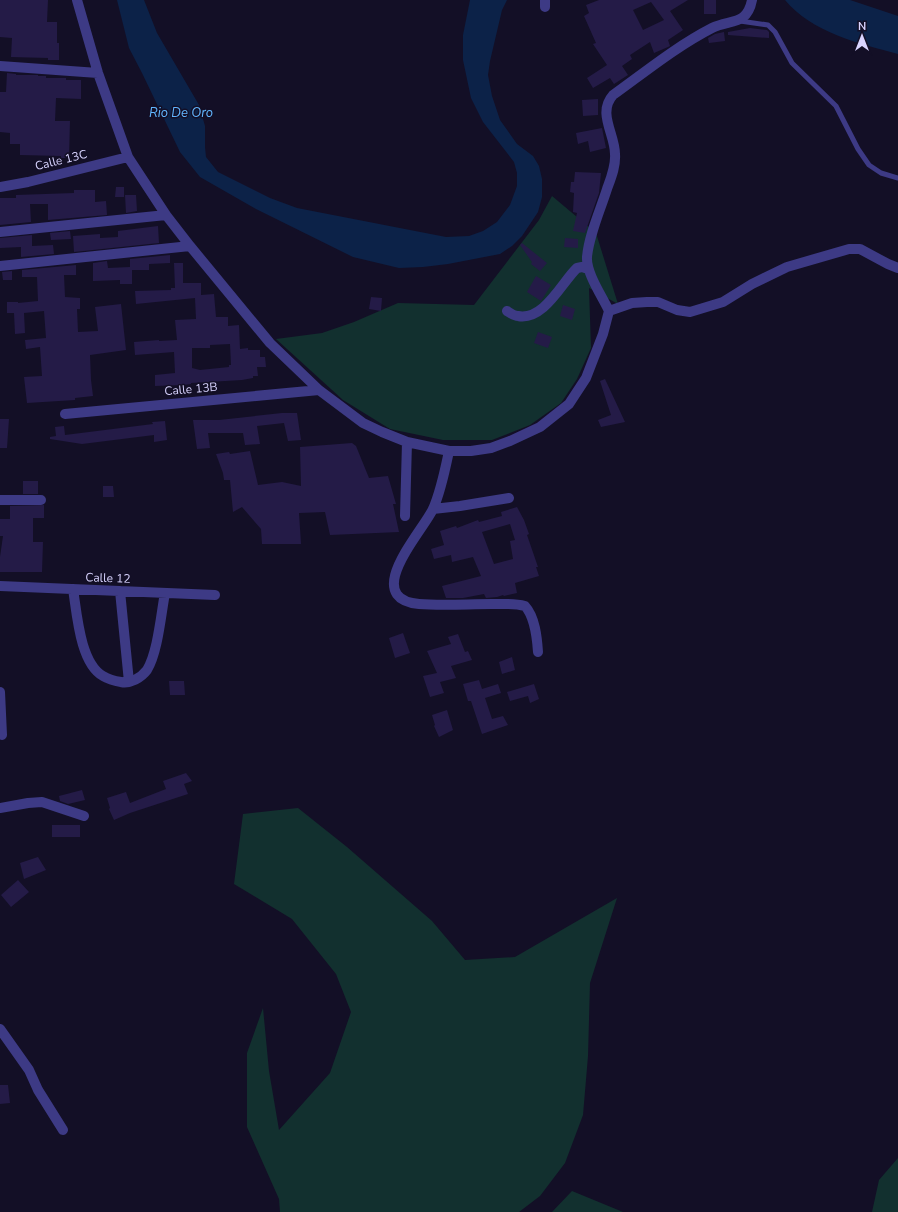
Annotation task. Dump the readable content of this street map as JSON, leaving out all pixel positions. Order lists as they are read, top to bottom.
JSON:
{
  "streets": {
    "street": ["Calle 13C", "Calle 13B", "Calle 12"]
  },
  "water": ["Rio De Oro"],
  "north": "top"
}
